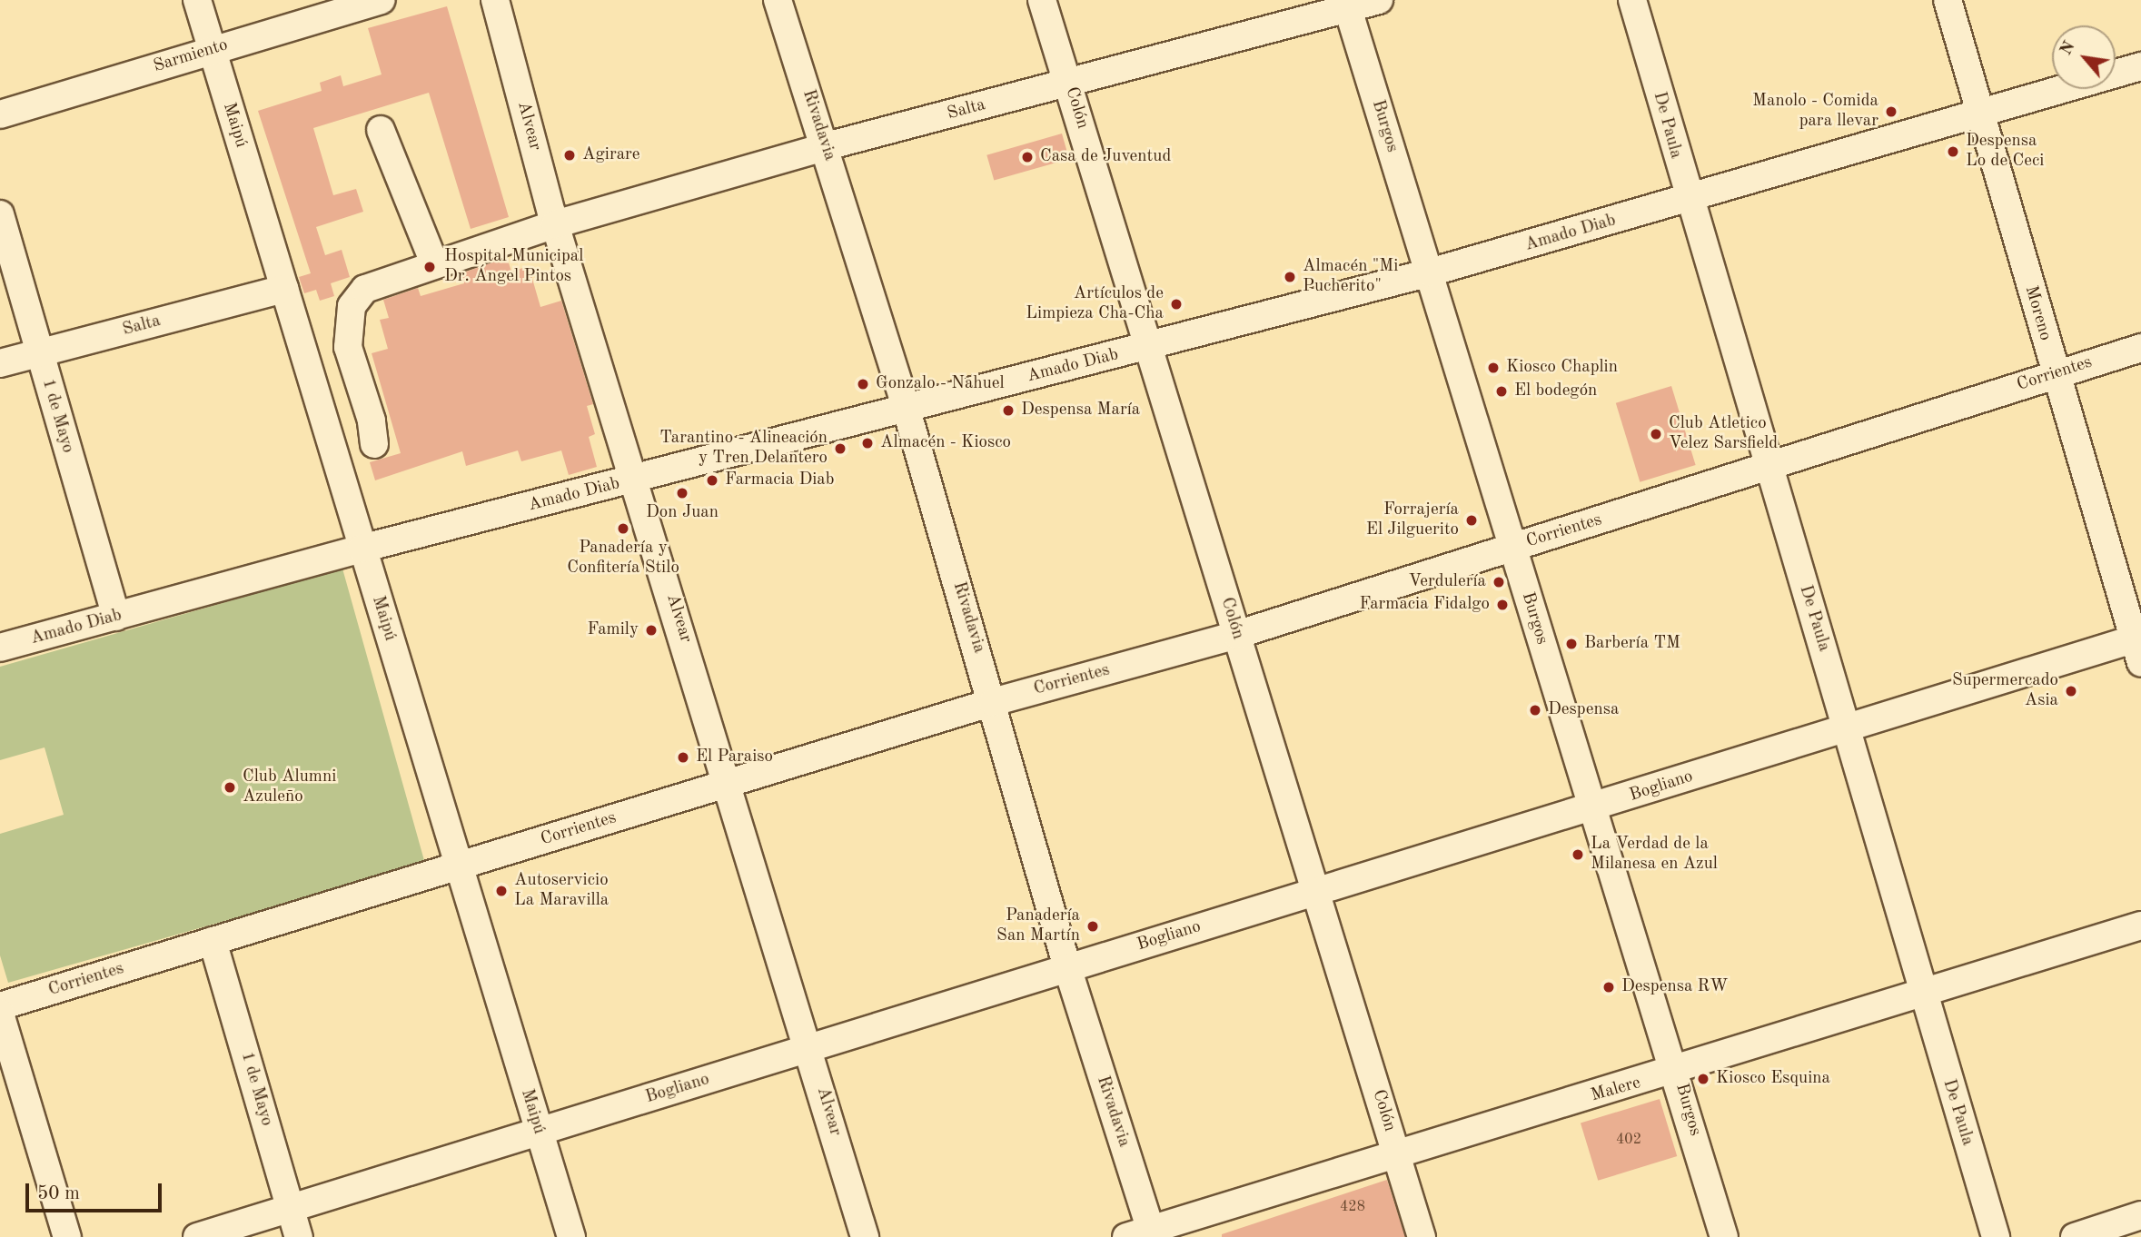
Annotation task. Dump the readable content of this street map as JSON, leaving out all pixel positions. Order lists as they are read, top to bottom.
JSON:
{
  "streets": {
    "street": [
      "Sarmiento",
      "Colón",
      "Salta",
      "Maipú",
      "Rivadavia",
      "De Paula",
      "Alvear",
      "Burgos",
      "Amado Diab",
      "Moreno",
      "Corrientes",
      "1 de Mayo",
      "Bogliano",
      "Malere"
    ]
  },
  "crossings": [
    ["Sarmiento", "Maipú"],
    ["Colón", "Salta"],
    ["Colón", "Amado Diab"],
    ["Colón", "Corrientes"],
    ["Colón", "Bogliano"],
    ["Colón", "Malere"],
    ["Salta", "Maipú"],
    ["Salta", "Rivadavia"],
    ["Salta", "Alvear"],
    ["Salta", "Burgos"],
    ["Salta", "1 de Mayo"],
    ["Maipú", "Amado Diab"],
    ["Maipú", "Corrientes"],
    ["Maipú", "Bogliano"],
    ["Rivadavia", "Amado Diab"],
    ["Rivadavia", "Corrientes"],
    ["Rivadavia", "Bogliano"],
    ["Rivadavia", "Malere"],
    ["De Paula", "Amado Diab"],
    ["De Paula", "Corrientes"],
    ["De Paula", "Bogliano"],
    ["De Paula", "Malere"],
    ["Alvear", "Amado Diab"],
    ["Alvear", "Corrientes"],
    ["Alvear", "Bogliano"],
    ["Burgos", "Amado Diab"],
    ["Burgos", "Corrientes"],
    ["Burgos", "Bogliano"],
    ["Burgos", "Malere"],
    ["Amado Diab", "Moreno"],
    ["Amado Diab", "1 de Mayo"],
    ["Moreno", "Corrientes"],
    ["Moreno", "Bogliano"],
    ["Corrientes", "1 de Mayo"],
    ["1 de Mayo", "Bogliano"]
  ],
  "places": [
    "Manolo - Comida para llevar",
    "Despensa Lo de Ceci",
    "Agirare",
    "Casa de Juventud",
    "Hospital Municipal Dr. Ángel Pintos",
    "Almacén \"Mi Pucherito\"",
    "Artículos de Limpieza Cha-Cha",
    "Kiosco Chaplin",
    "Gonzalo - Nahuel",
    "El bodegón",
    "Despensa María",
    "Club Atletico Velez Sarsfield",
    "Almacén - Kiosco",
    "Tarantino - Alineación y Tren Delantero",
    "Farmacia Diab",
    "Don Juan",
    "Forrajería El Jilguerito",
    "Panadería y Confitería Stilo",
    "Verdulería",
    "Farmacia Fidalgo",
    "Family",
    "Barbería TM",
    "Supermercado Asia",
    "Despensa",
    "El Paraiso",
    "Club Alumni Azuleño",
    "La Verdad de la Milanesa en Azul",
    "Autoservicio La Maravilla",
    "Panadería San Martín",
    "Despensa RW",
    "Kiosco Esquina"
  ],
  "house_numbers": ["402", "428"],
  "scale_bar": "50 m",
  "north": "top left"
}
